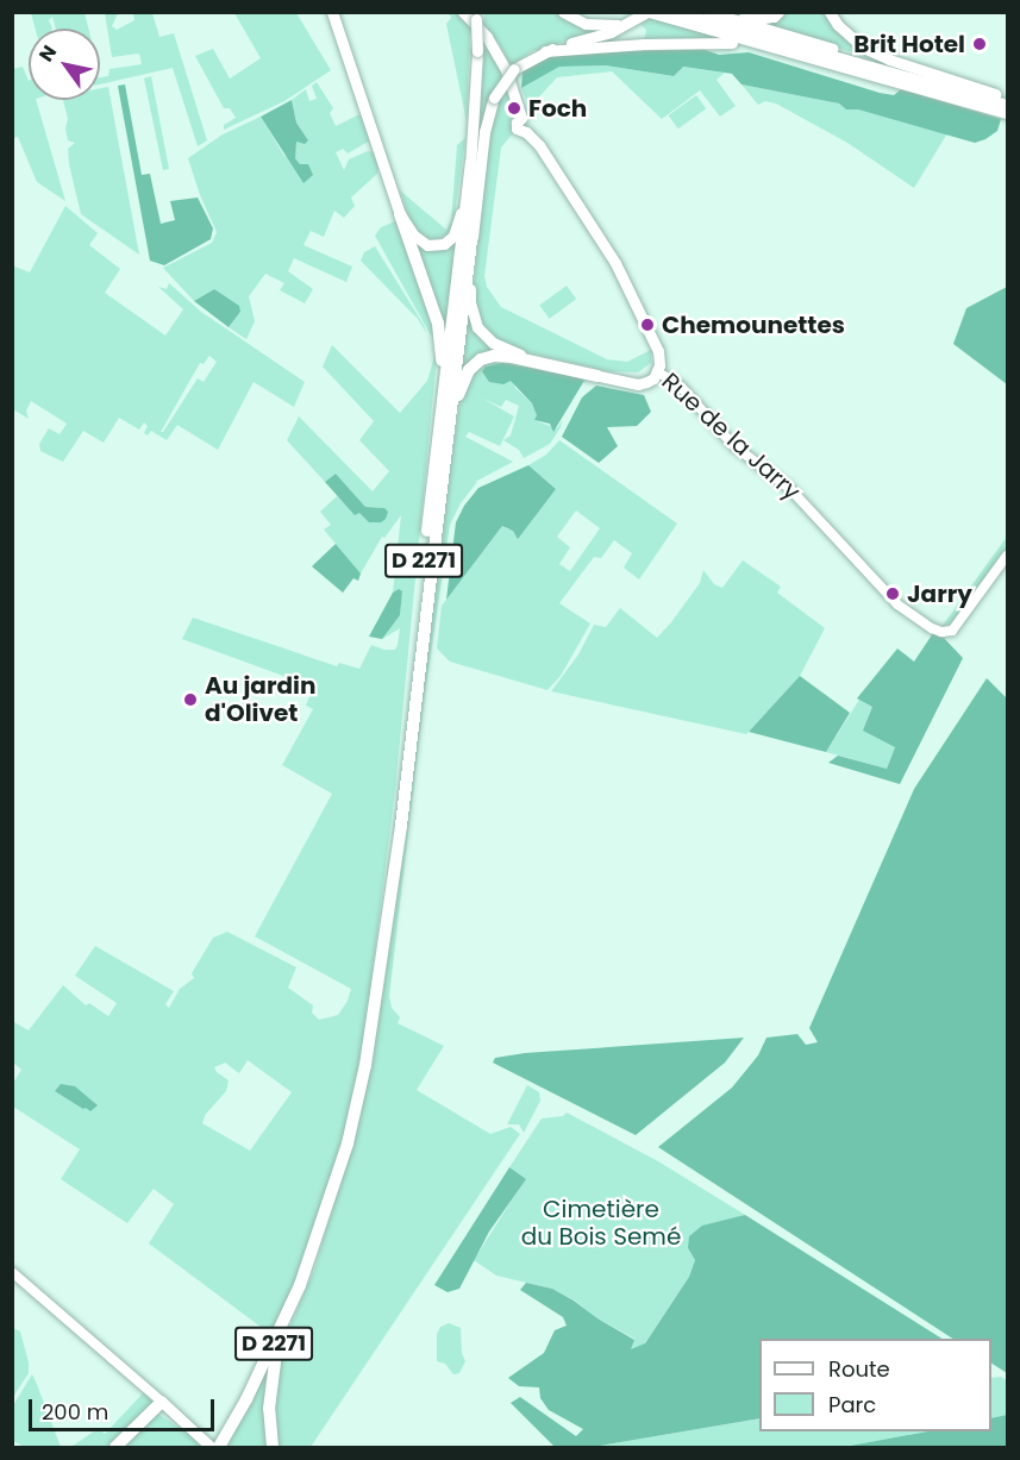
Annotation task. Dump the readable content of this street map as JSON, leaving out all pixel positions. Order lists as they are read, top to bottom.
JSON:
{
  "streets": {
    "highway": ["D 2271"],
    "main road": ["Rue de la Jarry"]
  },
  "parks": ["Cimetière du Bois Semé"],
  "places": [
    "Brit Hotel",
    "Foch",
    "Chemounettes",
    "Jarry",
    "Au jardin d'Olivet"
  ],
  "legend": ["Route", "Parc"],
  "scale_bar": "200 m",
  "north": "top left"
}
